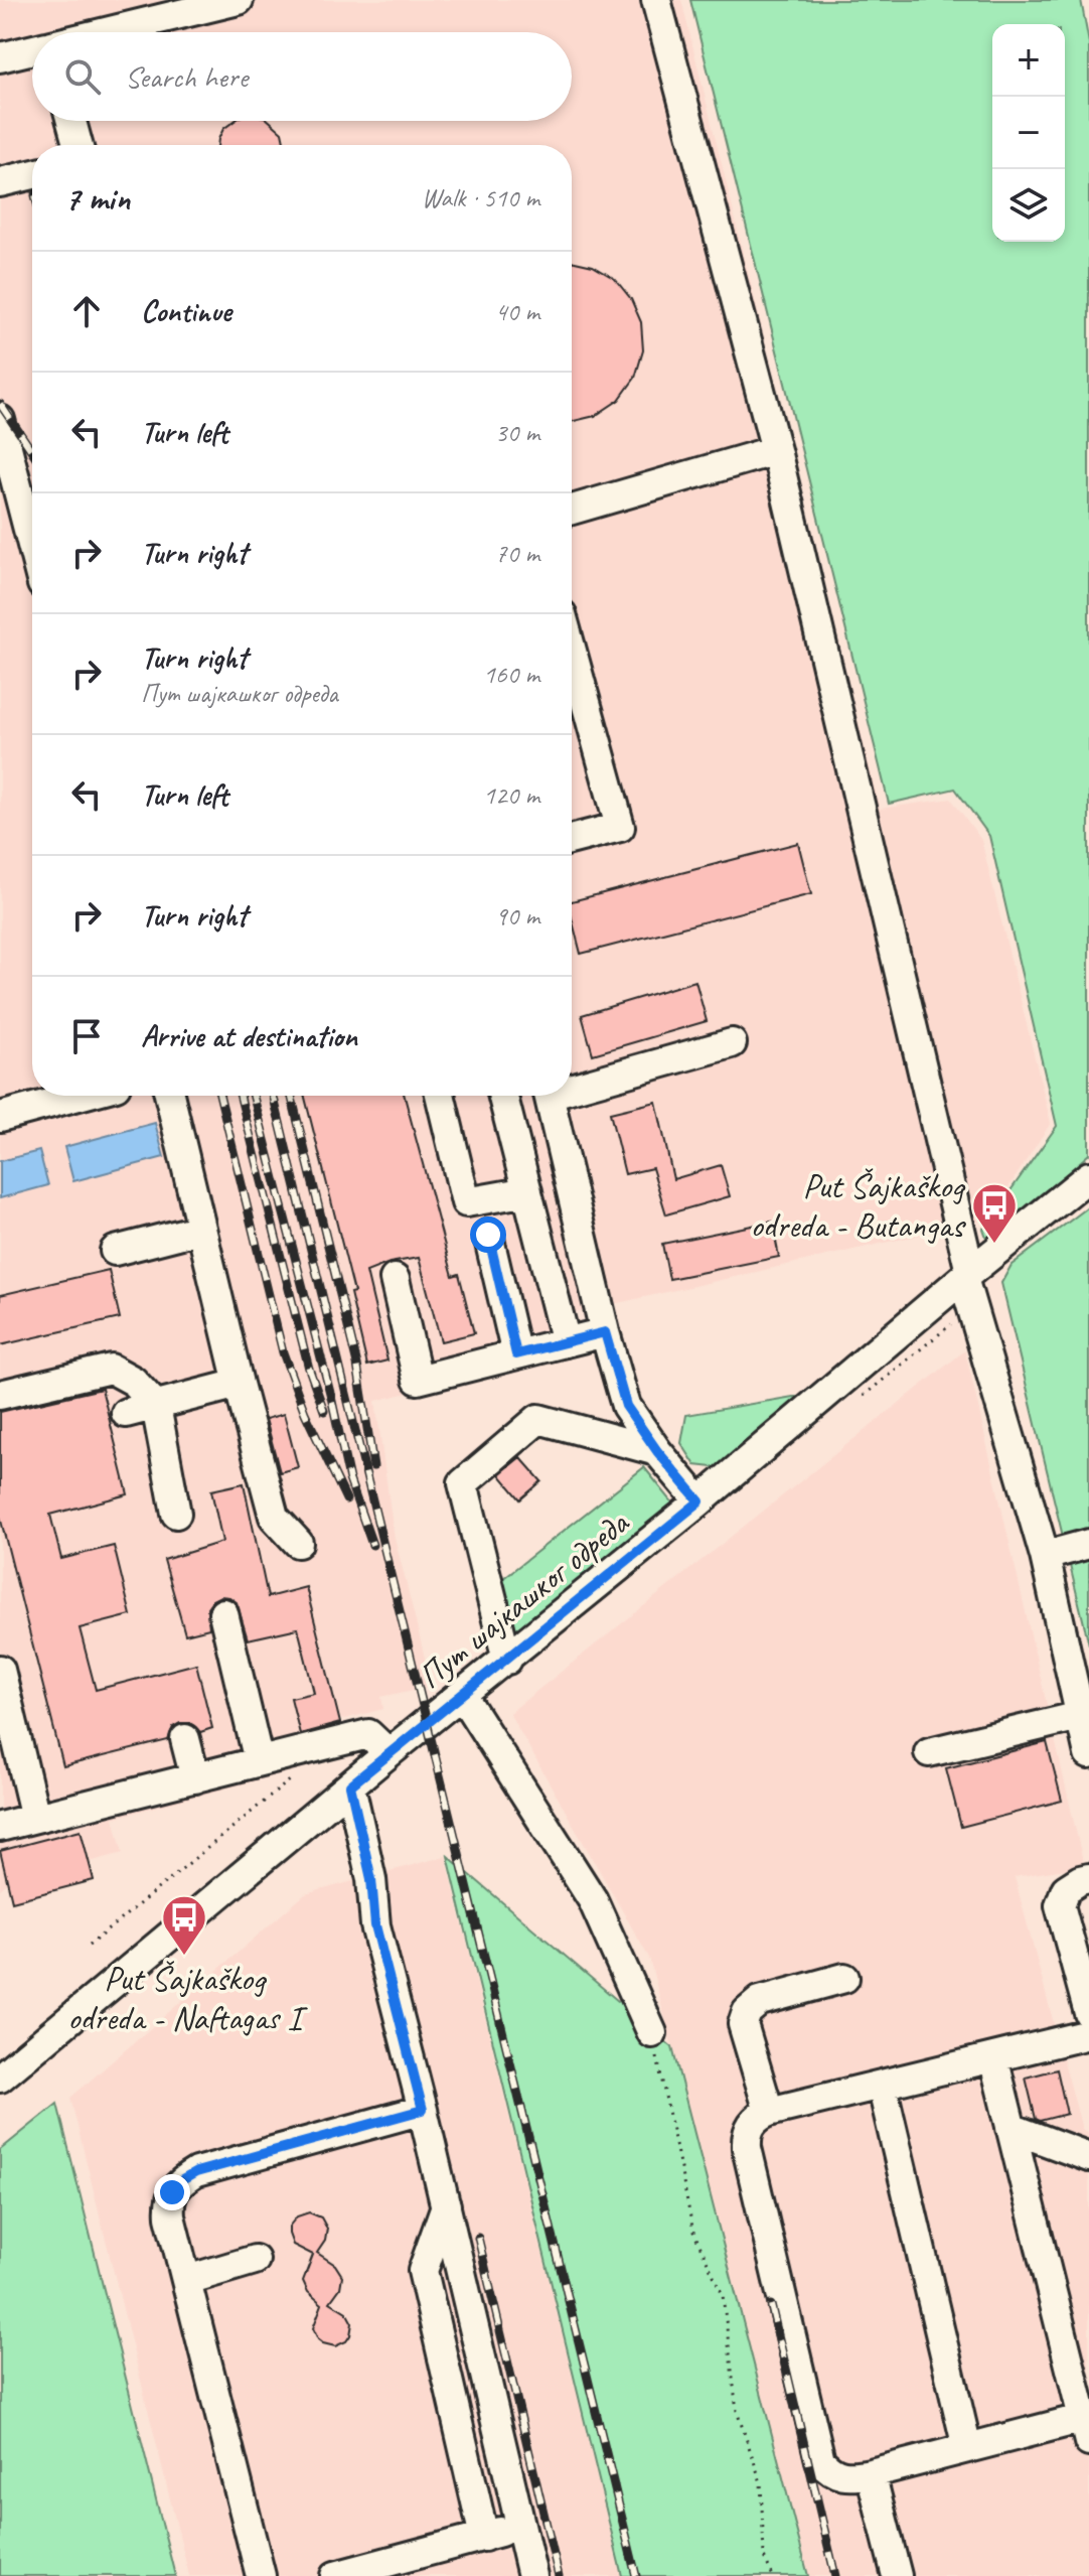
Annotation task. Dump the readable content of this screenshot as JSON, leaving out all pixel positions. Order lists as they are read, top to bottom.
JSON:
{
  "streets": {
    "street": ["Пут шајкашког одреда"]
  },
  "places": {
    "bus stop": ["Put Šajkaškog odreda - Butangas", "Put Šajkaškog odreda - Naftagas I"]
  },
  "page": {
    "map_buttons": ["+", "−"],
    "search": "Search here",
    "heading": ["7 min", "Walk · 510 m"],
    "list": [
      ["Continue", "40 m"],
      ["Turn left", "30 m"],
      ["Turn right", "70 m"],
      ["Turn right", "Пут шајкашког одреда", "160 m"],
      ["Turn left", "120 m"],
      ["Turn right", "90 m"],
      "Arrive at destination"
    ]
  }
}
